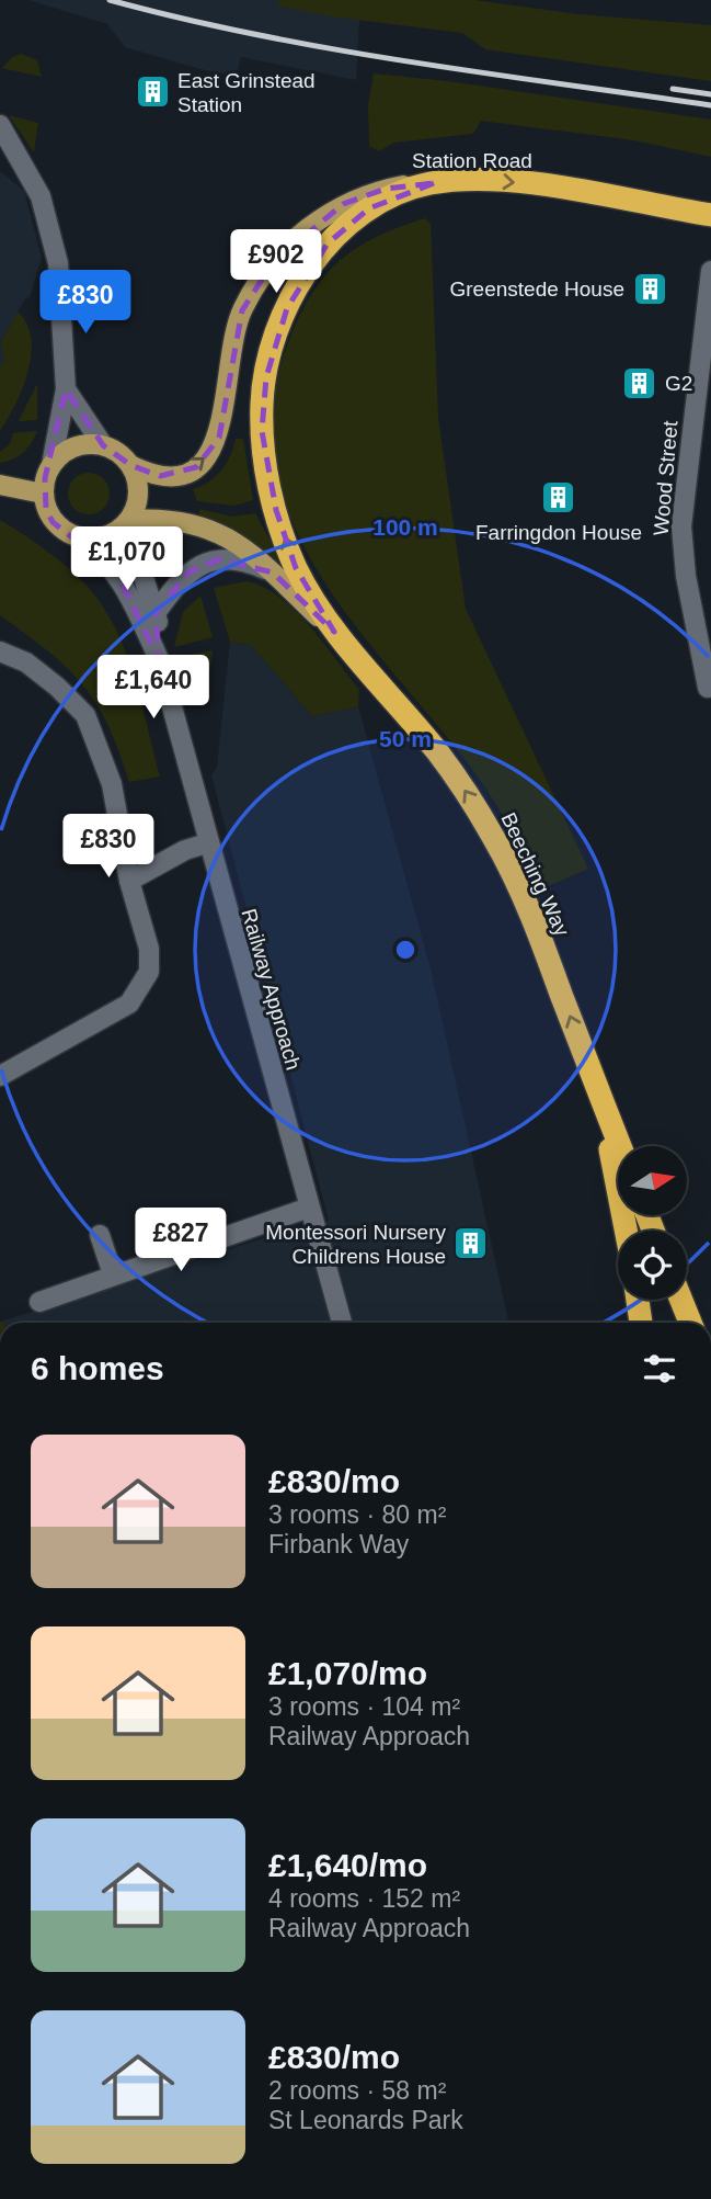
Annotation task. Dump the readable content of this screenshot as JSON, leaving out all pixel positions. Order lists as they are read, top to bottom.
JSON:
{
  "streets": {
    "highway": ["Station Road", "Beeching Way"],
    "street": ["Wood Street", "Railway Approach"]
  },
  "crossings": [
    ["Station Road", "Beeching Way"],
    ["Station Road", "Railway Approach"],
    ["Beeching Way", "Railway Approach"]
  ],
  "one_way": ["Station Road", "Beeching Way"],
  "places": {
    "building": [
      "East Grinstead Station",
      "Greenstede House",
      "G2",
      "Farringdon House",
      "Montessori Nursery Childrens House"
    ]
  },
  "north": "right",
  "page": {
    "price": [
      "£902",
      "£830",
      "£1,070",
      "£1,640",
      "£830",
      "£827"
    ],
    "heading": "6 homes",
    "list": [
      {
        "name": "£830/mo",
        "note": "3 rooms · 80 m² · Firbank Way"
      },
      {
        "name": "£1,070/mo",
        "note": "3 rooms · 104 m² · Railway Approach"
      },
      {
        "name": "£1,640/mo",
        "note": "4 rooms · 152 m² · Railway Approach"
      },
      {
        "name": "£830/mo",
        "note": "2 rooms · 58 m² · St Leonards Park"
      }
    ]
  },
  "rings": ["100 m", "50 m"]
}
